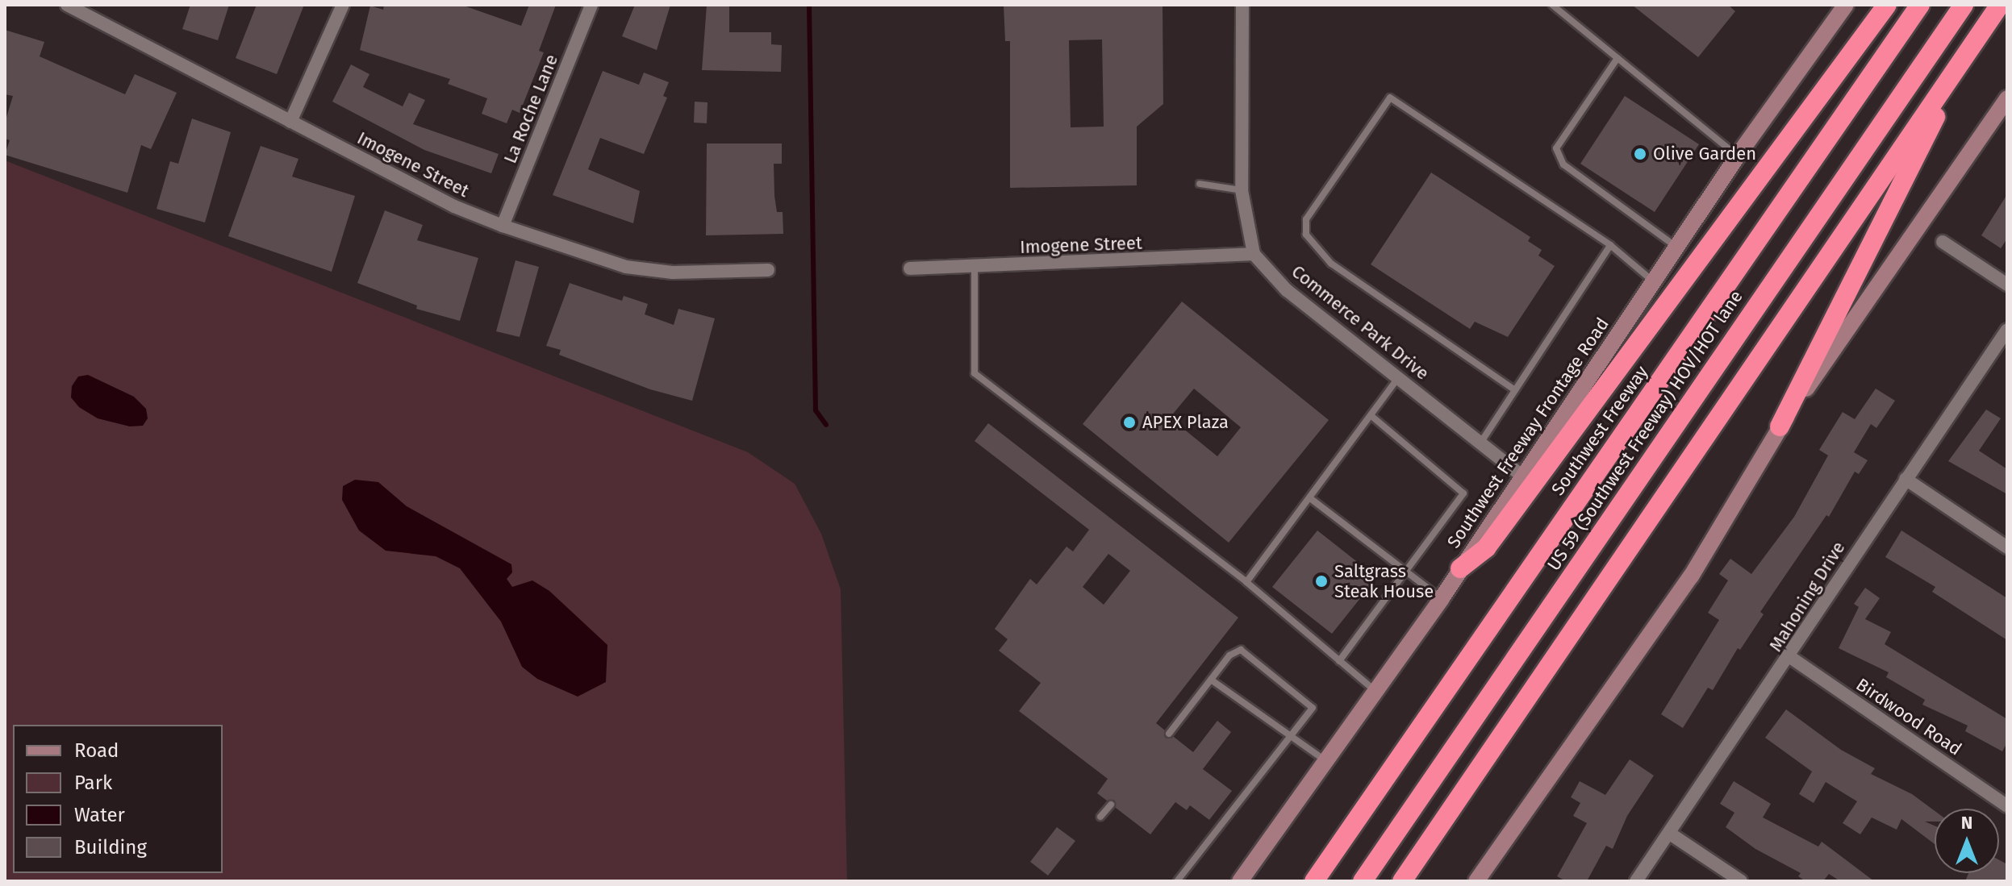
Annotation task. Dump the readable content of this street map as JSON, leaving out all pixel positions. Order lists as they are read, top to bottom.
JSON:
{
  "streets": {
    "highway": ["Southwest Freeway", "US 59 (Southwest Freeway) HOV/HOT lane"],
    "main road": ["Southwest Freeway Frontage Road"],
    "street": [
      "La Roche Lane",
      "Imogene Street",
      "Commerce Park Drive",
      "Mahoning Drive",
      "Birdwood Road"
    ]
  },
  "crossings": [
    ["La Roche Lane", "Imogene Street"],
    ["Imogene Street", "Commerce Park Drive"],
    ["Commerce Park Drive", "Southwest Freeway Frontage Road"],
    ["Mahoning Drive", "Birdwood Road"]
  ],
  "places": ["Olive Garden", "APEX Plaza", "Saltgrass Steak House"],
  "legend": [
    "Road",
    "Park",
    "Water",
    "Building"
  ],
  "north": "top"
}
